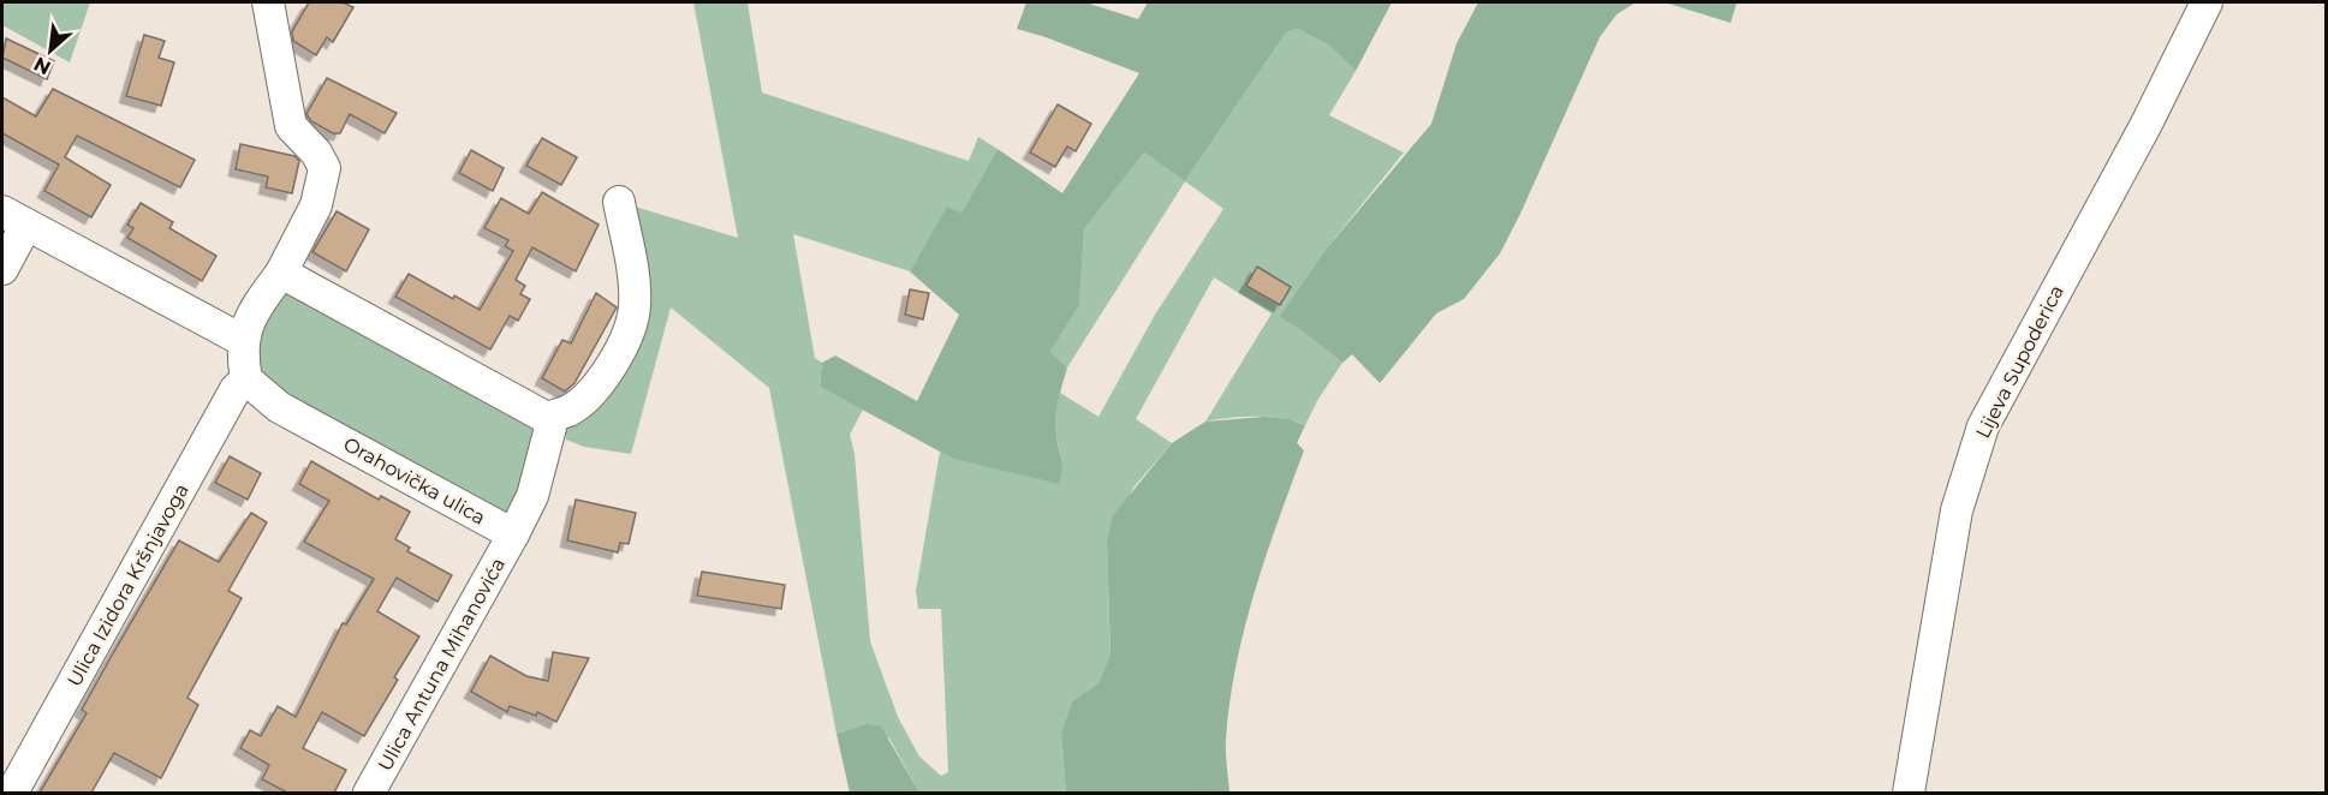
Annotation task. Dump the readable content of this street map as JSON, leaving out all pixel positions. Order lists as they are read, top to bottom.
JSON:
{
  "streets": {
    "street": [
      "Lijeva Supoderica",
      "Orahovička ulica",
      "Ulica Izidora Kršnjavoga",
      "Ulica Antuna Mihanovića"
    ]
  },
  "crossings": [
    ["Orahovička ulica", "Ulica Izidora Kršnjavoga"],
    ["Orahovička ulica", "Ulica Antuna Mihanovića"]
  ],
  "north": "bottom left"
}
